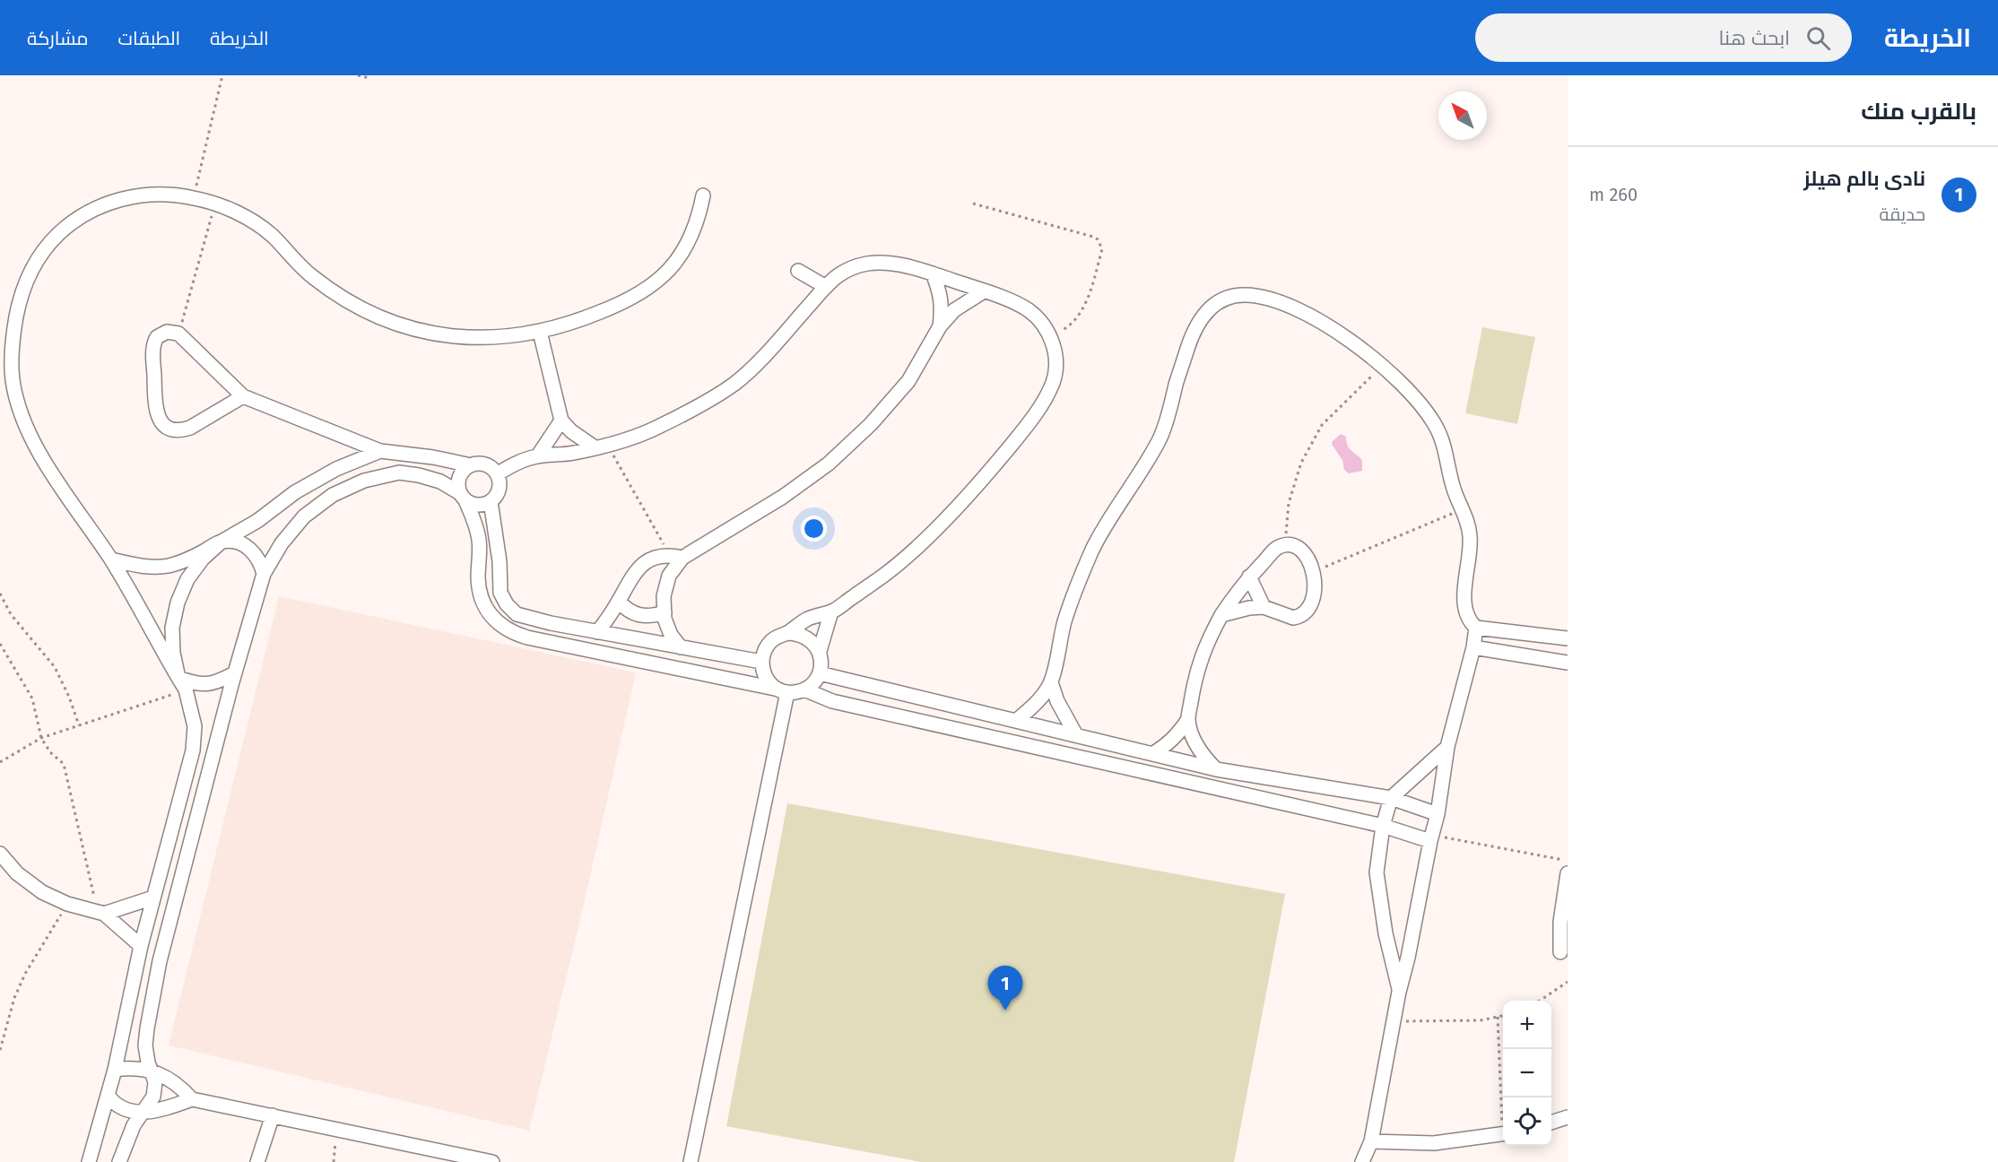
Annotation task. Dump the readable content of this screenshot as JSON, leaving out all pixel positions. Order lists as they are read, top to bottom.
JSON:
{
  "north": "top left",
  "page": {
    "header": "الخريطة",
    "search": "ابحث هنا",
    "nav": ["الخريطة", "الطبقات", "مشاركة"],
    "heading": "بالقرب منك",
    "list": [
      {
        "mark": "1",
        "name": "نادى بالم هيلز",
        "note": "حديقة",
        "value": "260 m"
      }
    ],
    "pins": "1",
    "map_buttons": ["+", "−"]
  }
}
